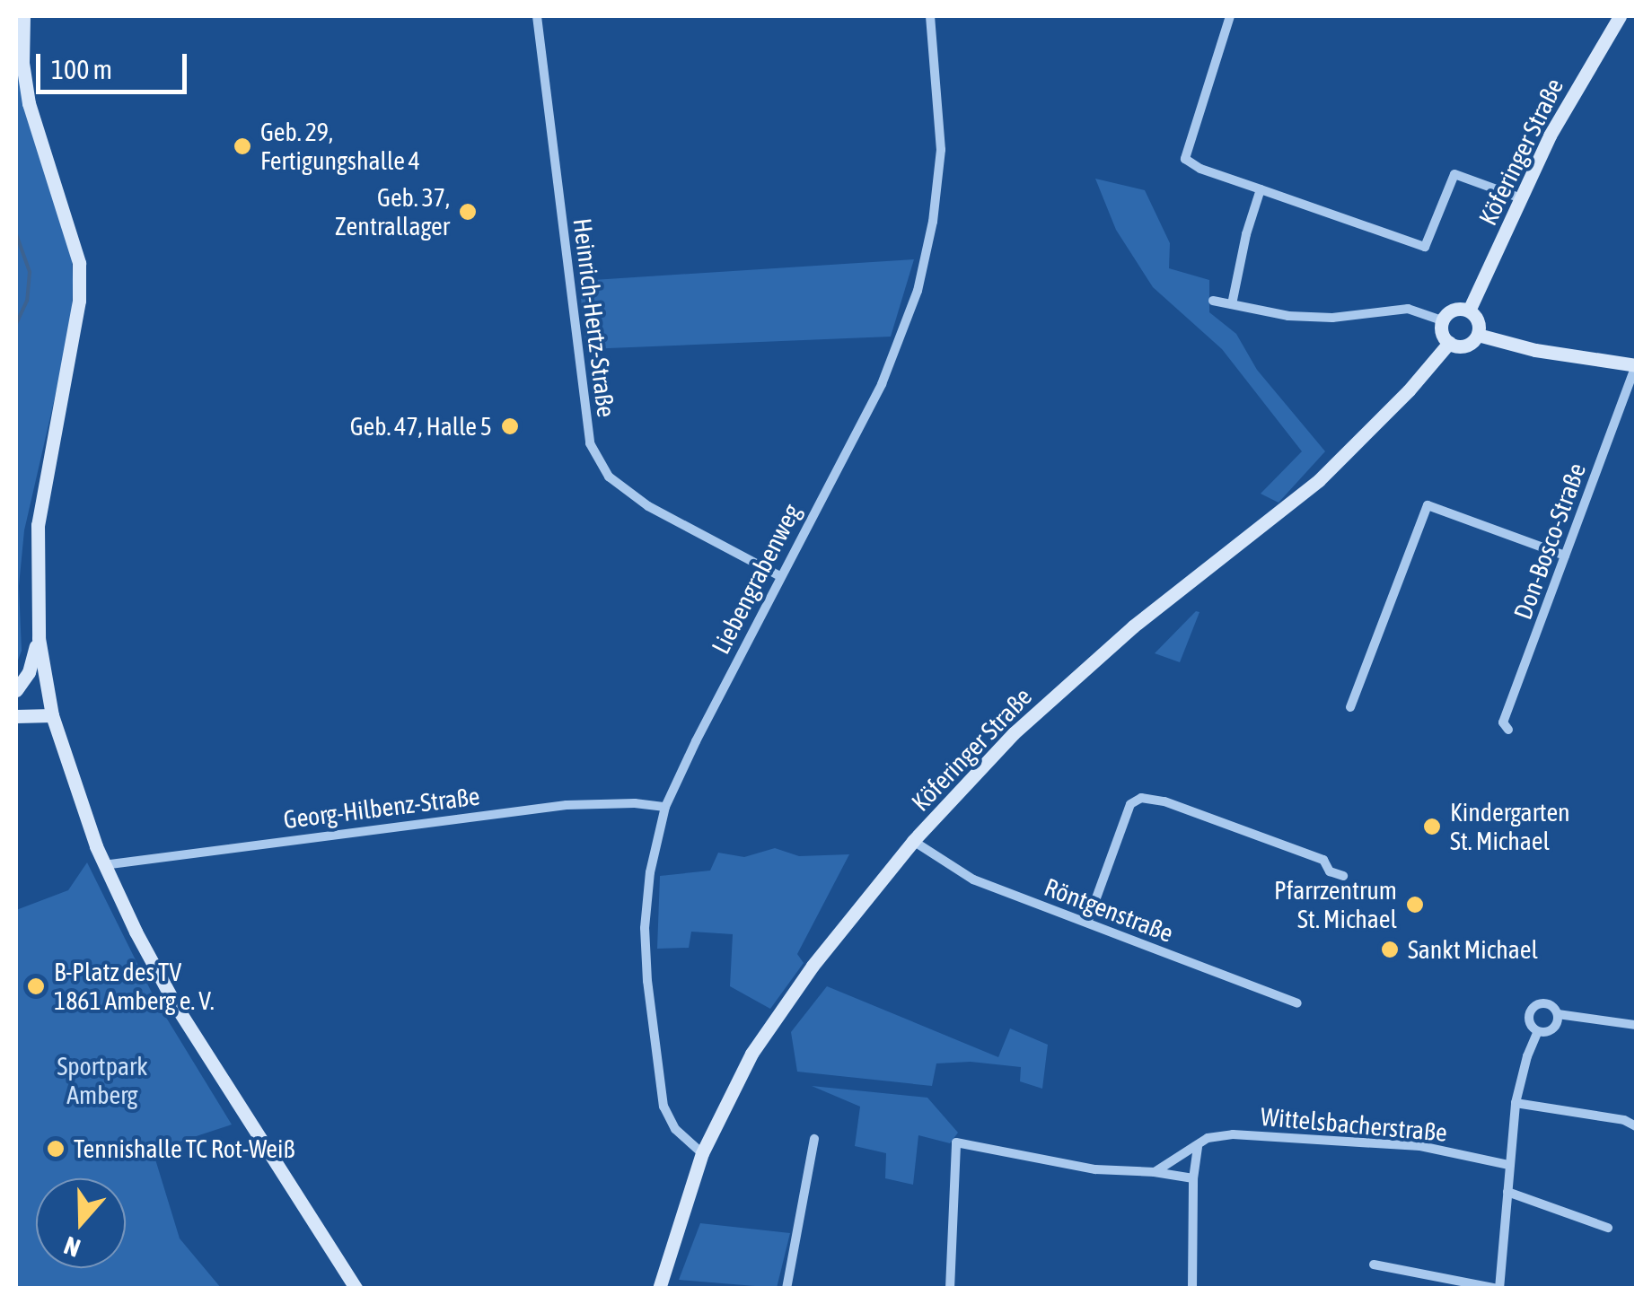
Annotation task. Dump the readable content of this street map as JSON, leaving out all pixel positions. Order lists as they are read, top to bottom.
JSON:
{
  "streets": {
    "street": [
      "Köferinger Straße",
      "Heinrich-Hertz-Straße",
      "Don-Bosco-Straße",
      "Liebengrabenweg",
      "Georg-Hilbenz-Straße",
      "Röntgenstraße",
      "Wittelsbacherstraße"
    ]
  },
  "crossings": [
    ["Köferinger Straße", "Liebengrabenweg"],
    ["Köferinger Straße", "Röntgenstraße"],
    ["Heinrich-Hertz-Straße", "Liebengrabenweg"],
    ["Liebengrabenweg", "Georg-Hilbenz-Straße"]
  ],
  "parks": ["Sportpark Amberg"],
  "places": [
    "Geb. 29, Fertigungshalle 4",
    "Geb. 37, Zentrallager",
    "Geb. 47, Halle 5",
    "Kindergarten St. Michael",
    "Pfarrzentrum St. Michael",
    "Sankt Michael",
    "B-Platz des TV 1861 Amberg e. V.",
    "Tennishalle TC Rot-Weiß"
  ],
  "scale_bar": "100 m",
  "north": "bottom"
}
